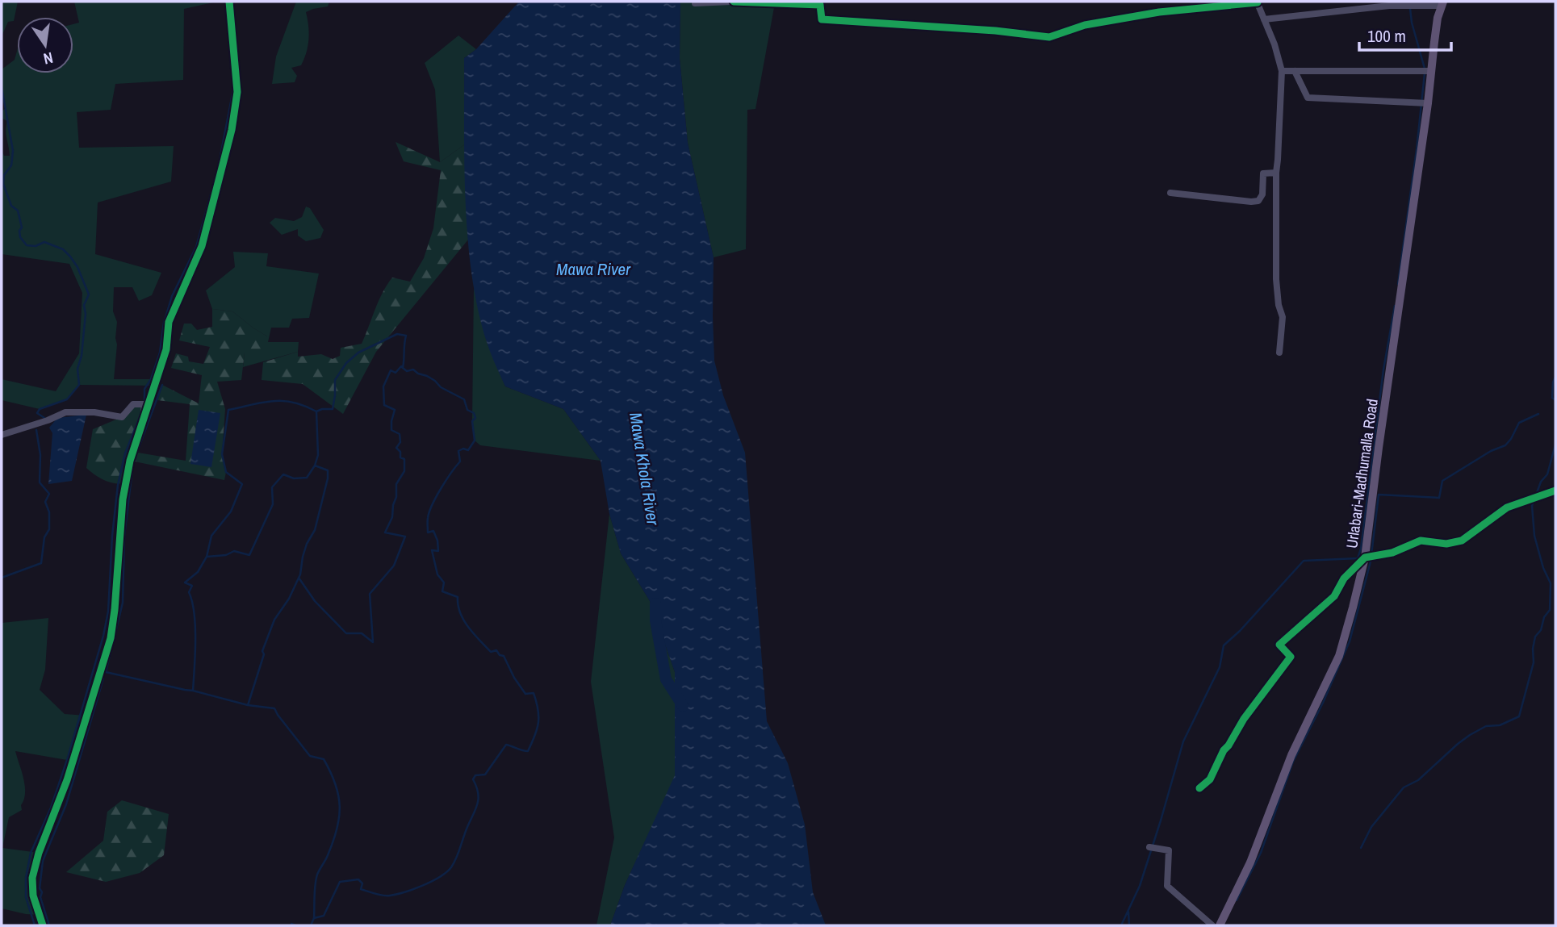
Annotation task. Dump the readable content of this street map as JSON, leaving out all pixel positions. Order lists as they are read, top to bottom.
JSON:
{
  "streets": {
    "main road": ["Urlabari-Madhumalla Road"]
  },
  "water": ["Mawa River", "Mawa Khola River"],
  "scale_bar": "100 m",
  "north": "bottom"
}
